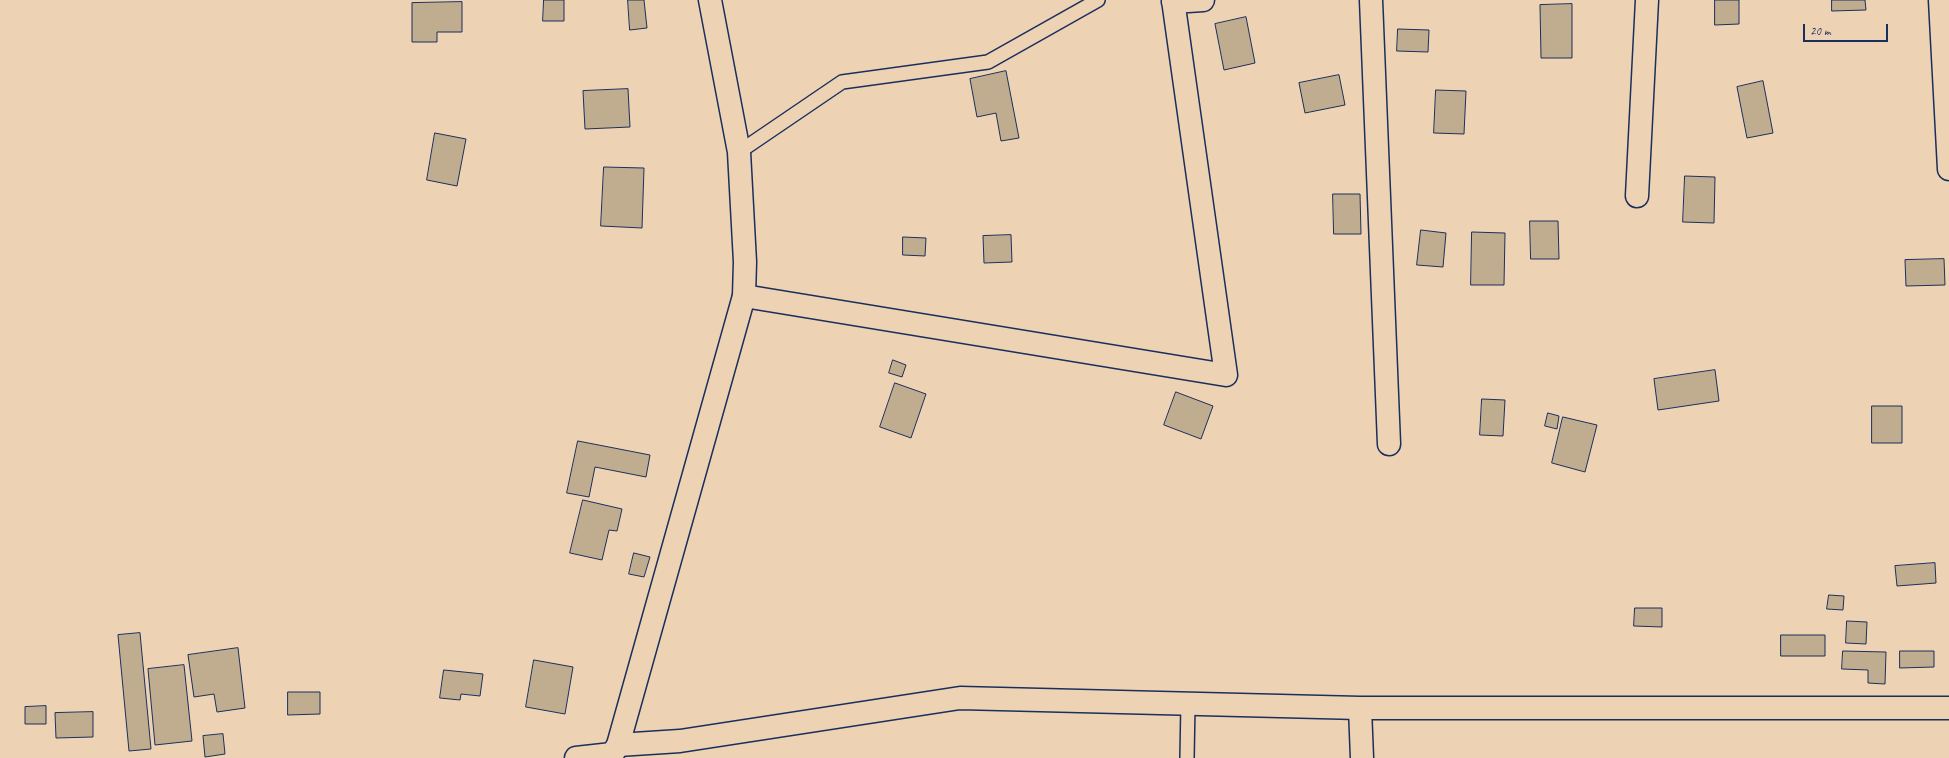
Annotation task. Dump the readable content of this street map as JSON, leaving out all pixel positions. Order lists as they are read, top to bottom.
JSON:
{
  "scale_bar": "20 m"
}
